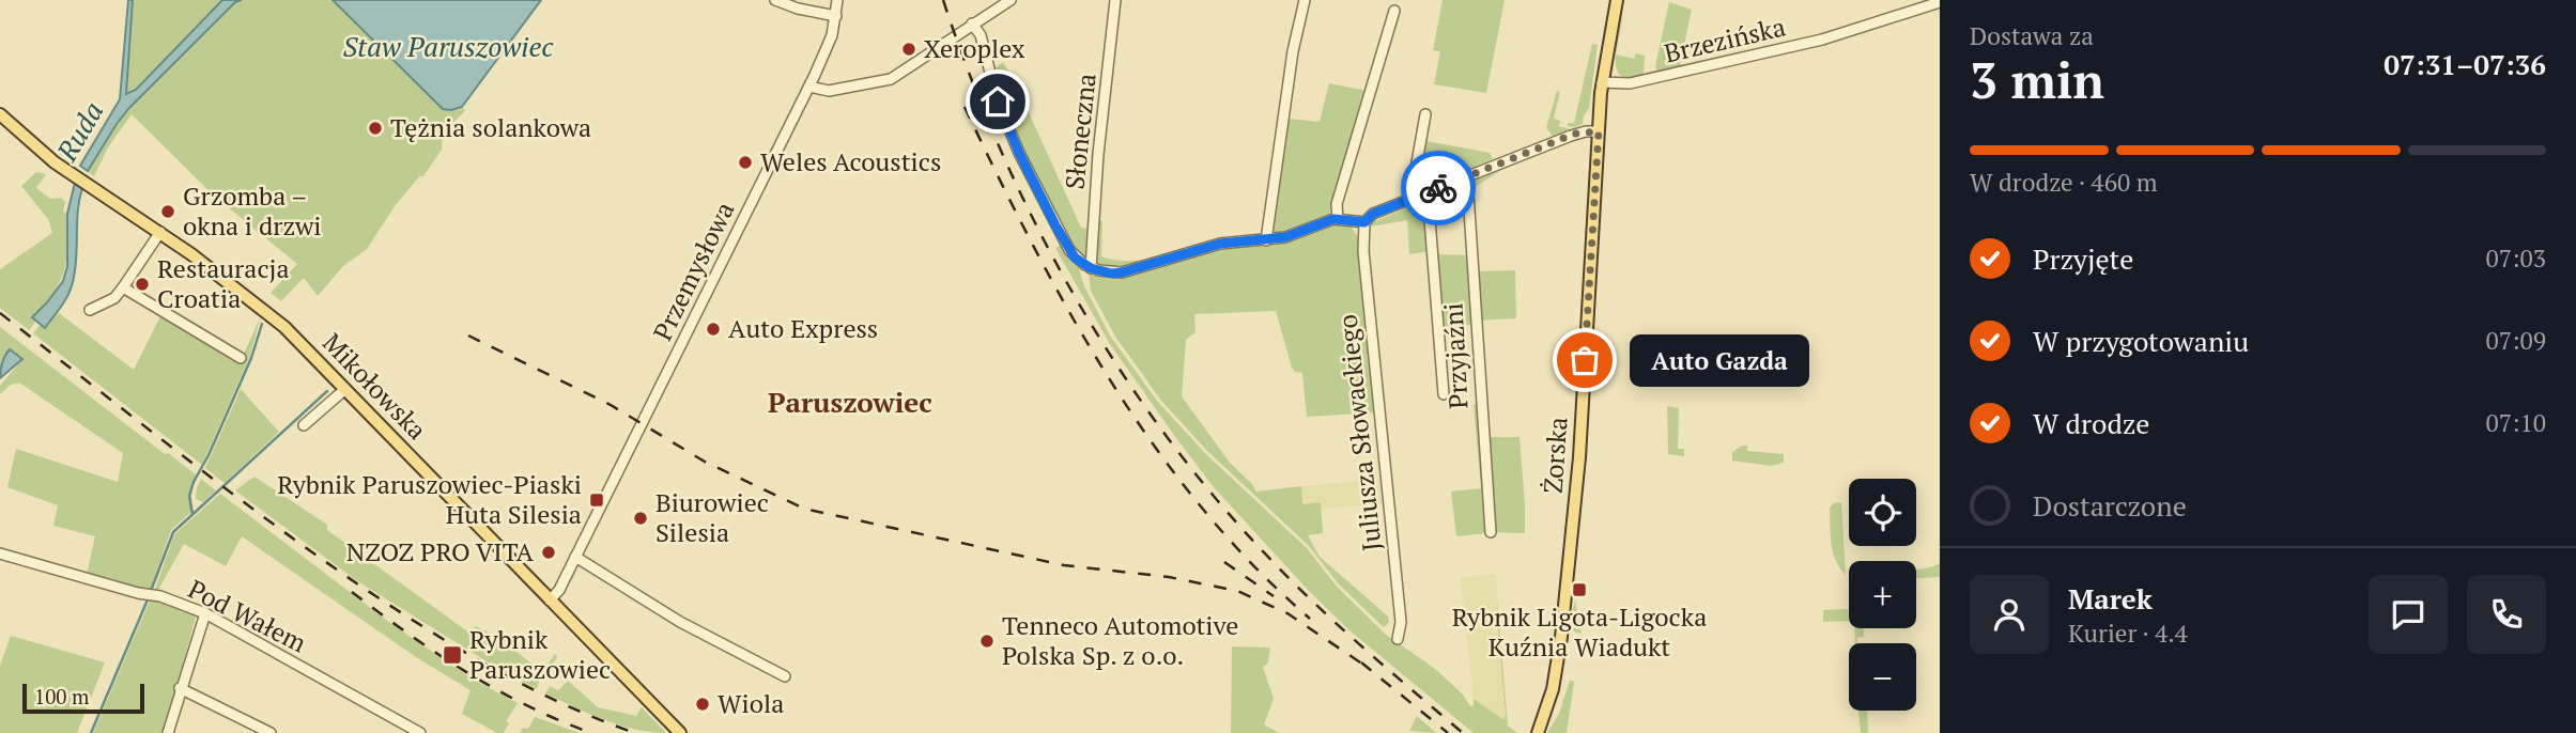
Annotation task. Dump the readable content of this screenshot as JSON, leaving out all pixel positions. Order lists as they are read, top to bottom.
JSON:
{
  "streets": {
    "main road": ["Mikołowska", "Żorska"],
    "street": [
      "Brzezińska",
      "Słoneczna",
      "Przemysłowa",
      "Przyjaźni",
      "Juliusza Słowackiego",
      "Pod Wałem"
    ]
  },
  "crossings": [
    ["Brzezińska", "Żorska"],
    ["Przemysłowa", "Mikołowska"]
  ],
  "districts": ["Paruszowiec"],
  "water": ["Staw Paruszowiec", "Ruda"],
  "places": {
    "other": [
      "Xeroplex",
      "Tężnia solankowa",
      "Weles Acoustics",
      "Grzomba – okna i drzwi",
      "Restauracja Croatia",
      "Auto Express",
      "Auto Gazda",
      "Biurowiec Silesia",
      "NZOZ PRO VITA",
      "Tenneco Automotive Polska Sp. z o.o.",
      "Wiola"
    ],
    "transit": ["Rybnik Paruszowiec-Piaski Huta Silesia", "Rybnik Ligota-Ligocka Kuźnia Wiadukt", "Rybnik Paruszowiec"]
  },
  "scale_bar": "100 m",
  "page": {
    "heading": ["3 min", "Dostawa za", "07:31–07:36"],
    "panel": ["Marek", "Kurier · 4.4"],
    "bar": "W drodze · 460 m",
    "list": [
      ["Przyjęte", "07:03"],
      ["W przygotowaniu", "07:09"],
      ["W drodze", "07:10"],
      "Dostarczone"
    ],
    "bubble": "Auto Gazda",
    "map_buttons": ["+", "−"],
    "scale": "100 m"
  }
}
